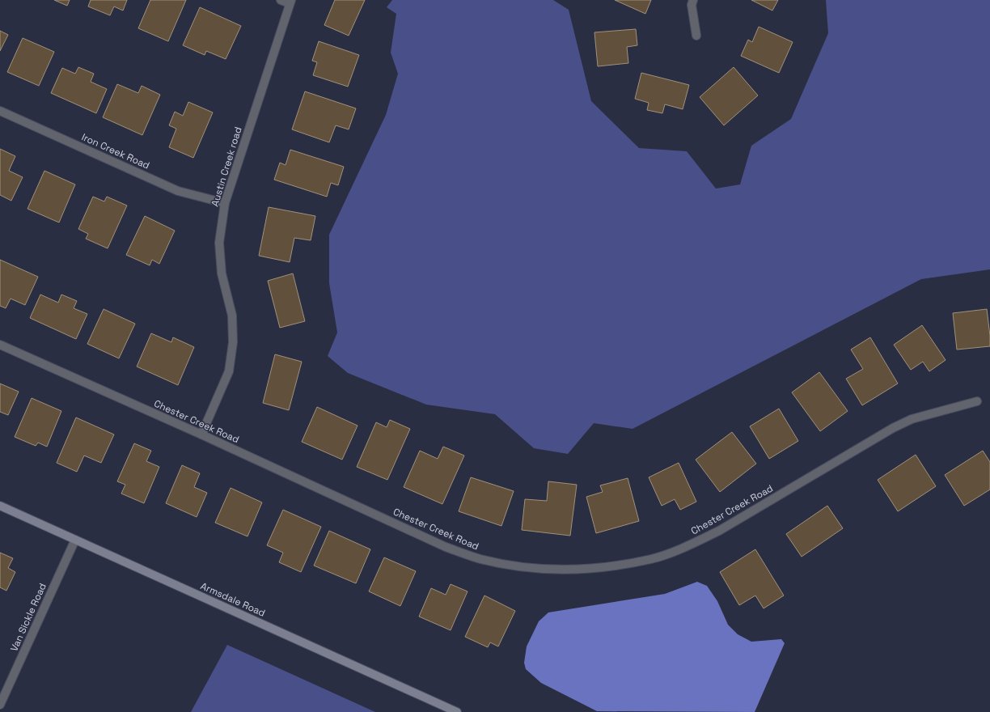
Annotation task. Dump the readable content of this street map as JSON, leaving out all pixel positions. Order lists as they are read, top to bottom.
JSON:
{
  "streets": {
    "street": [
      "Iron Creek Road",
      "Austin Creek road",
      "Chester Creek Road",
      "Armsdale Road",
      "Van Sickle Road"
    ]
  },
  "crossings": [
    ["Iron Creek Road", "Austin Creek road"],
    ["Austin Creek road", "Chester Creek Road"],
    ["Armsdale Road", "Van Sickle Road"]
  ]
}
